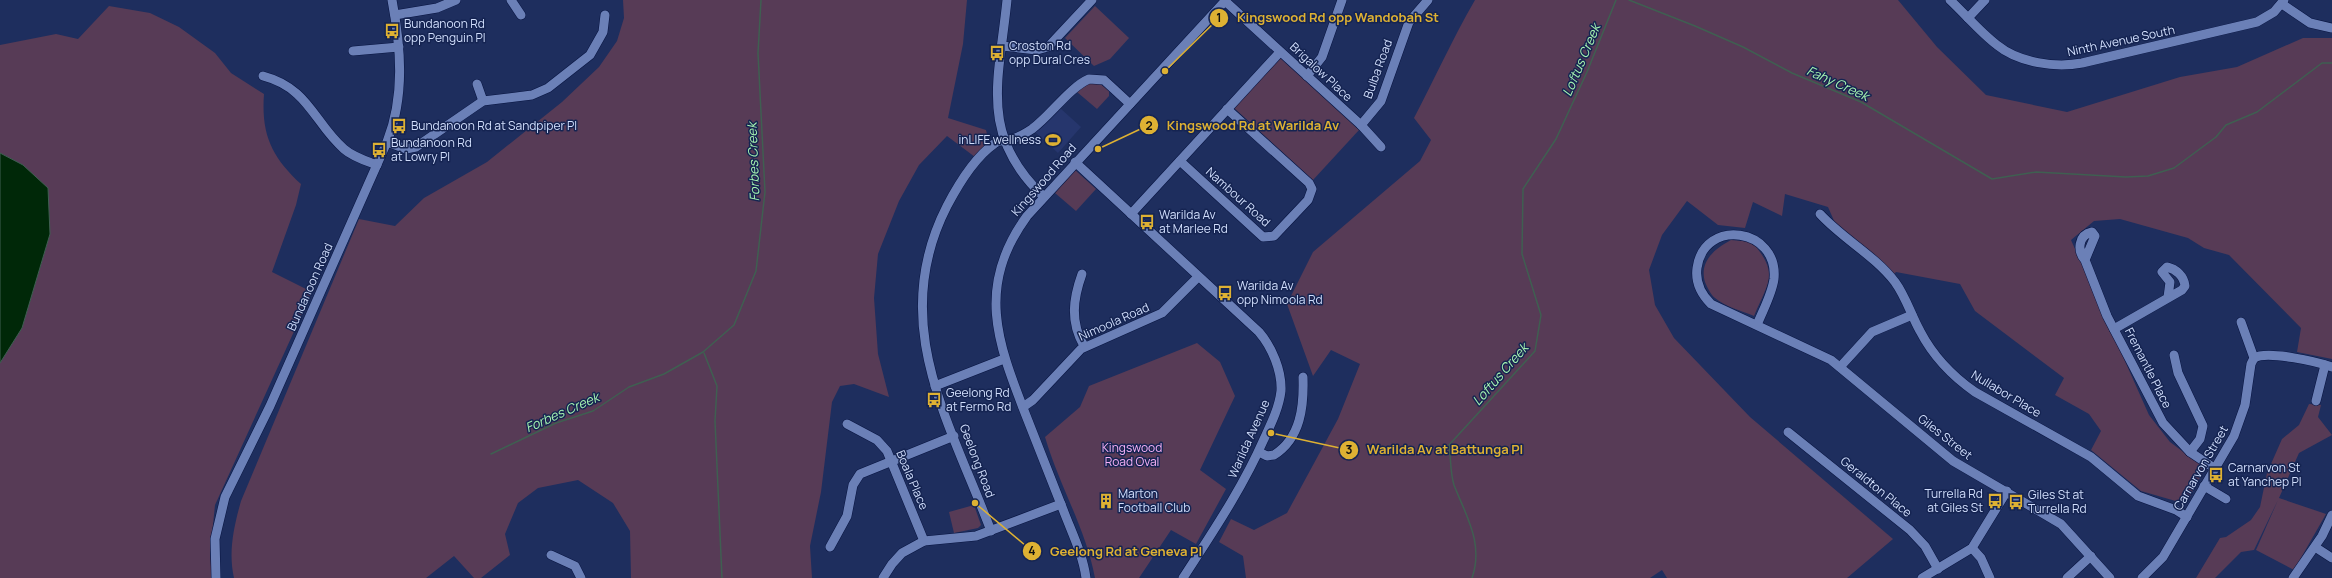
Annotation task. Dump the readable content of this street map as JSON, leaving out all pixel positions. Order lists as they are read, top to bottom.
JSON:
{
  "streets": {
    "street": [
      "Ninth Avenue South",
      "Bulba Road",
      "Brigalow Place",
      "Kingswood Road",
      "Nambour Road",
      "Bundanoon Road",
      "Nimoola Road",
      "Fremantle Place",
      "Nullabor Place",
      "Giles Street",
      "Warilda Avenue",
      "Geelong Road",
      "Carnarvon Street",
      "Boala Place",
      "Geraldton Place"
    ]
  },
  "crossings": [
    ["Bulba Road", "Brigalow Place"],
    ["Brigalow Place", "Kingswood Road"],
    ["Kingswood Road", "Nimoola Road"],
    ["Kingswood Road", "Warilda Avenue"],
    ["Kingswood Road", "Geelong Road"],
    ["Nimoola Road", "Warilda Avenue"],
    ["Fremantle Place", "Carnarvon Street"],
    ["Nullabor Place", "Carnarvon Street"]
  ],
  "water": ["Loftus Creek", "Fahy Creek", "Forbes Creek"],
  "parks": ["Kingswood Road Oval"],
  "places": {
    "bus stop": [
      "Bundanoon Rd opp Penguin Pl",
      "Croston Rd opp Dural Cres",
      "Bundanoon Rd at Sandpiper Pl",
      "Bundanoon Rd at Lowry Pl",
      "Warilda Av at Marlee Rd",
      "Warilda Av opp Nimoola Rd",
      "Geelong Rd at Fermo Rd",
      "Carnarvon St at Yanchep Pl",
      "Turrella Rd at Giles St",
      "Giles St at Turrella Rd"
    ],
    "other": [
      "Kingswood Rd opp Wandobah St",
      "Kingswood Rd at Warilda Av",
      "Warilda Av at Battunga Pl",
      "Geelong Rd at Geneva Pl"
    ],
    "sports": ["inLIFE wellness"],
    "building": ["Marton Football Club"]
  }
}
